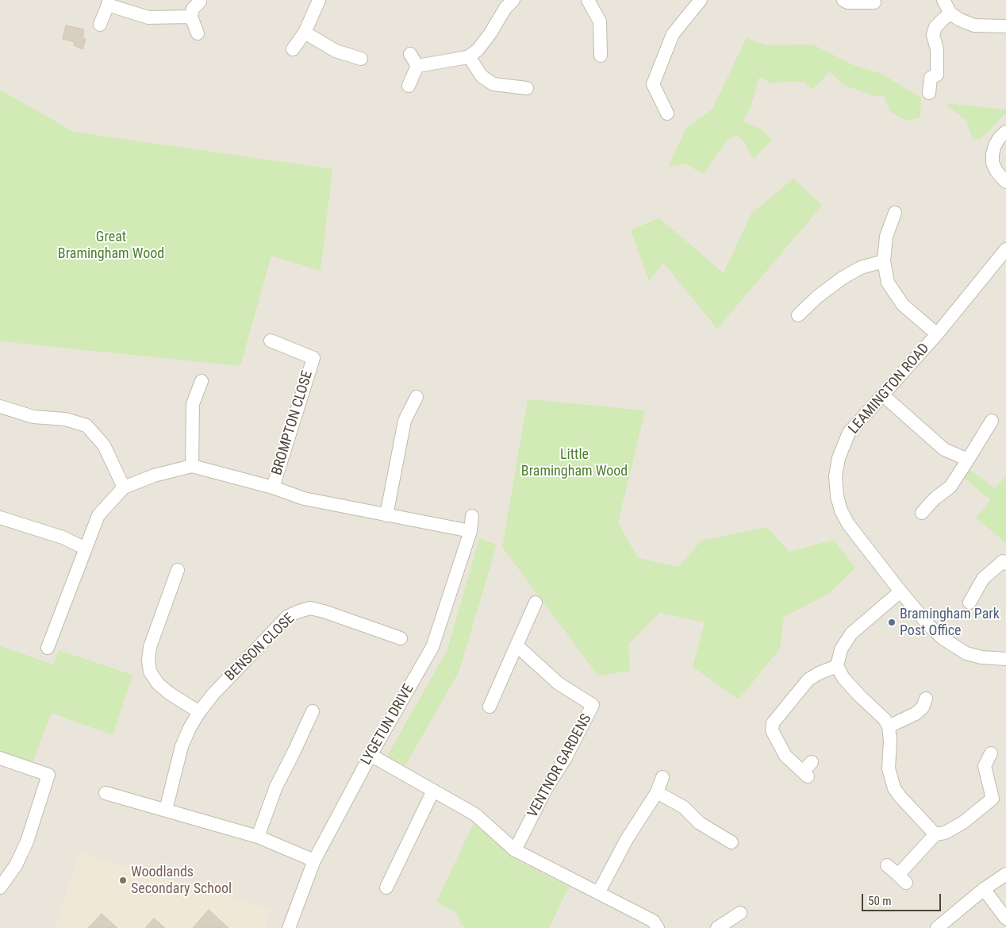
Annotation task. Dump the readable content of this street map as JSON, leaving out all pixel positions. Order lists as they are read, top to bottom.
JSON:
{
  "streets": {
    "street": [
      "LEAMINGTON ROAD",
      "BROMPTON CLOSE",
      "BENSON CLOSE",
      "LYGETUN DRIVE",
      "VENTNOR GARDENS"
    ]
  },
  "crossings": [
    ["BROMPTON CLOSE", "LYGETUN DRIVE"]
  ],
  "parks": ["Great Bramingham Wood", "Little Bramingham Wood"],
  "places": ["Bramingham Park Post Office", "Woodlands Secondary School"],
  "scale_bar": "50 m"
}
